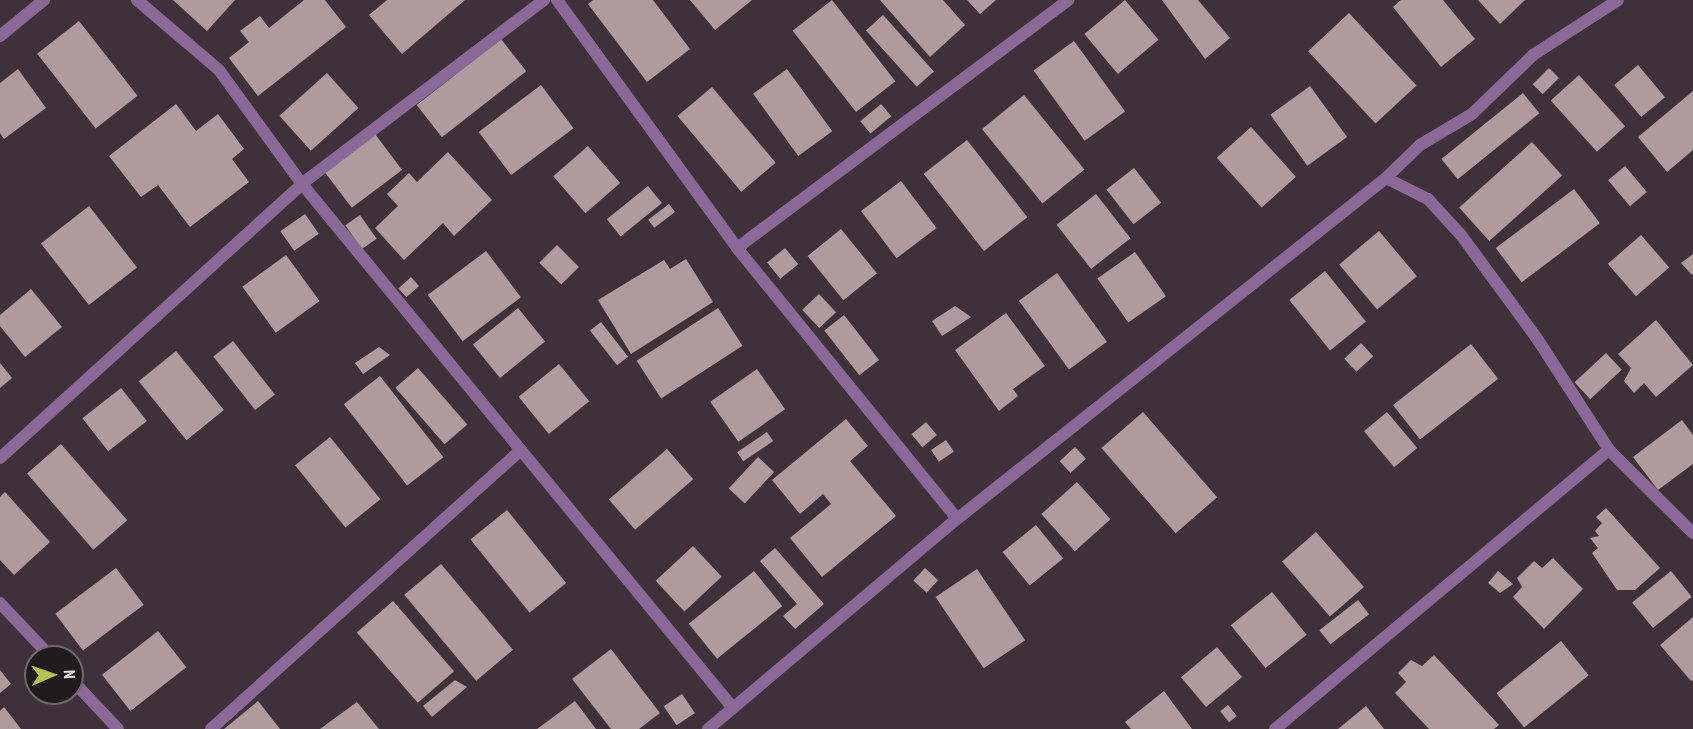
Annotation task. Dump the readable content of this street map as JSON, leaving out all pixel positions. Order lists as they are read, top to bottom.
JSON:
{
  "north": "right"
}
